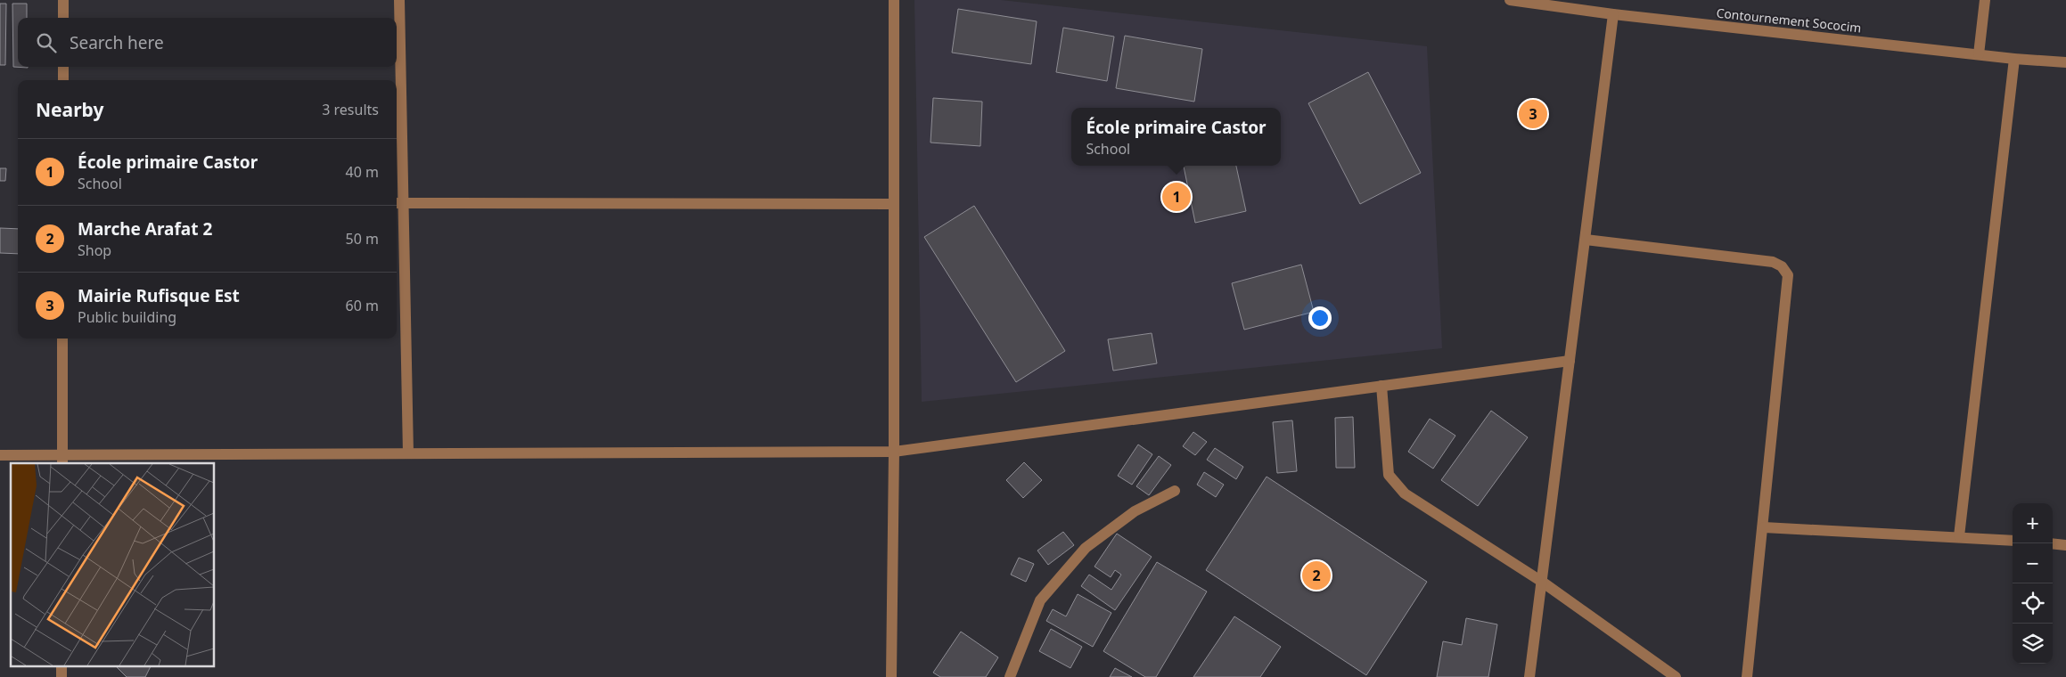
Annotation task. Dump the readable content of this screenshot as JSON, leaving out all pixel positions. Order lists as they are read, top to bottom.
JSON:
{
  "streets": {
    "street": ["Contournement Sococim"]
  },
  "page": {
    "search": "Search here",
    "heading": ["Nearby", "3 results"],
    "pins": ["3", "1", "2"],
    "popup": ["École primaire Castor", "School"],
    "list": [
      {
        "mark": "1",
        "name": "École primaire Castor",
        "note": "School",
        "value": "40 m"
      },
      {
        "mark": "2",
        "name": "Marche Arafat 2",
        "note": "Shop",
        "value": "50 m"
      },
      {
        "mark": "3",
        "name": "Mairie Rufisque Est",
        "note": "Public building",
        "value": "60 m"
      }
    ],
    "map_buttons": ["+", "−"]
  }
}
